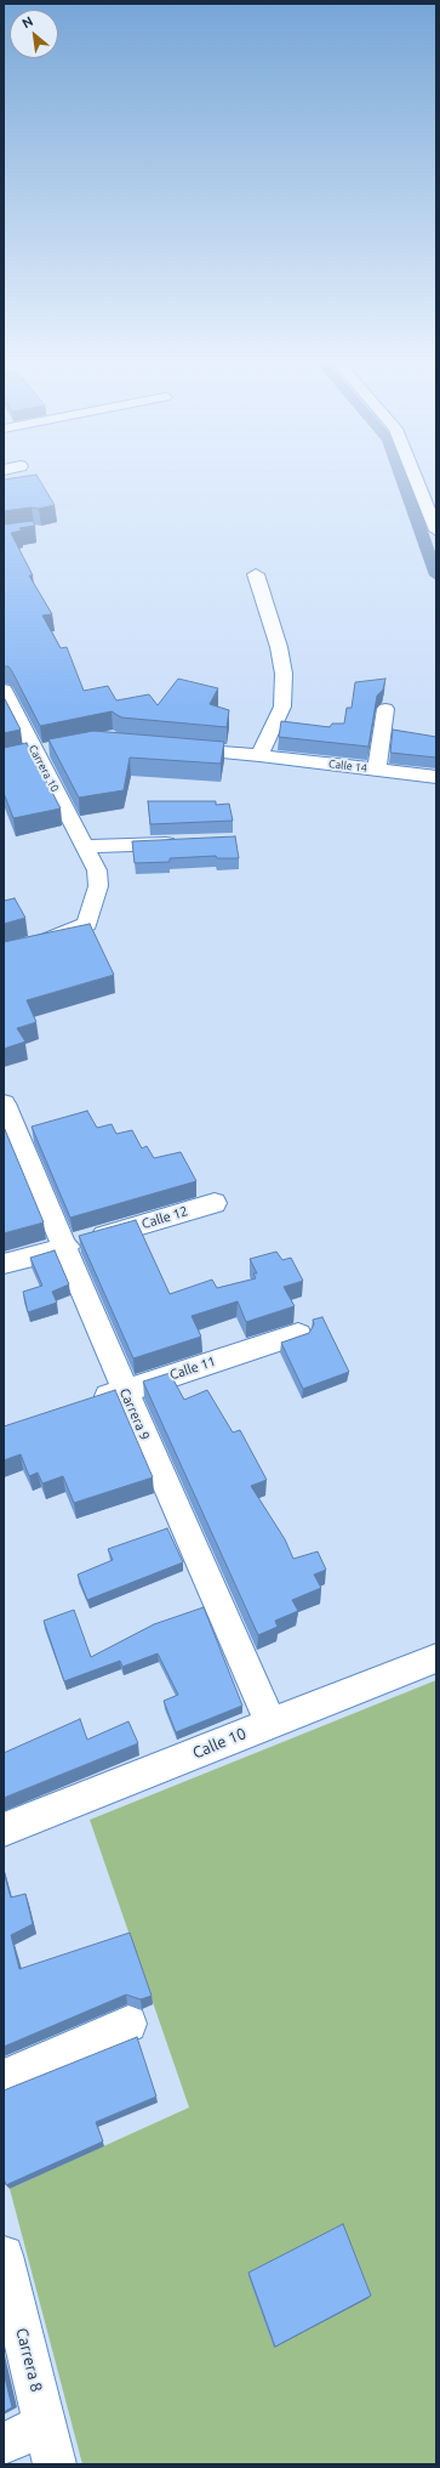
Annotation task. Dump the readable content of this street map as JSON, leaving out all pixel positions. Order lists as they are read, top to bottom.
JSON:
{
  "streets": {
    "street": [
      "Calle 14",
      "Carrera 10",
      "Calle 12",
      "Calle 11",
      "Carrera 9",
      "Calle 10",
      "Carrera 8"
    ]
  },
  "crossings": [
    ["Calle 12", "Carrera 9"],
    ["Calle 11", "Carrera 9"],
    ["Carrera 9", "Calle 10"]
  ],
  "north": "top left"
}
